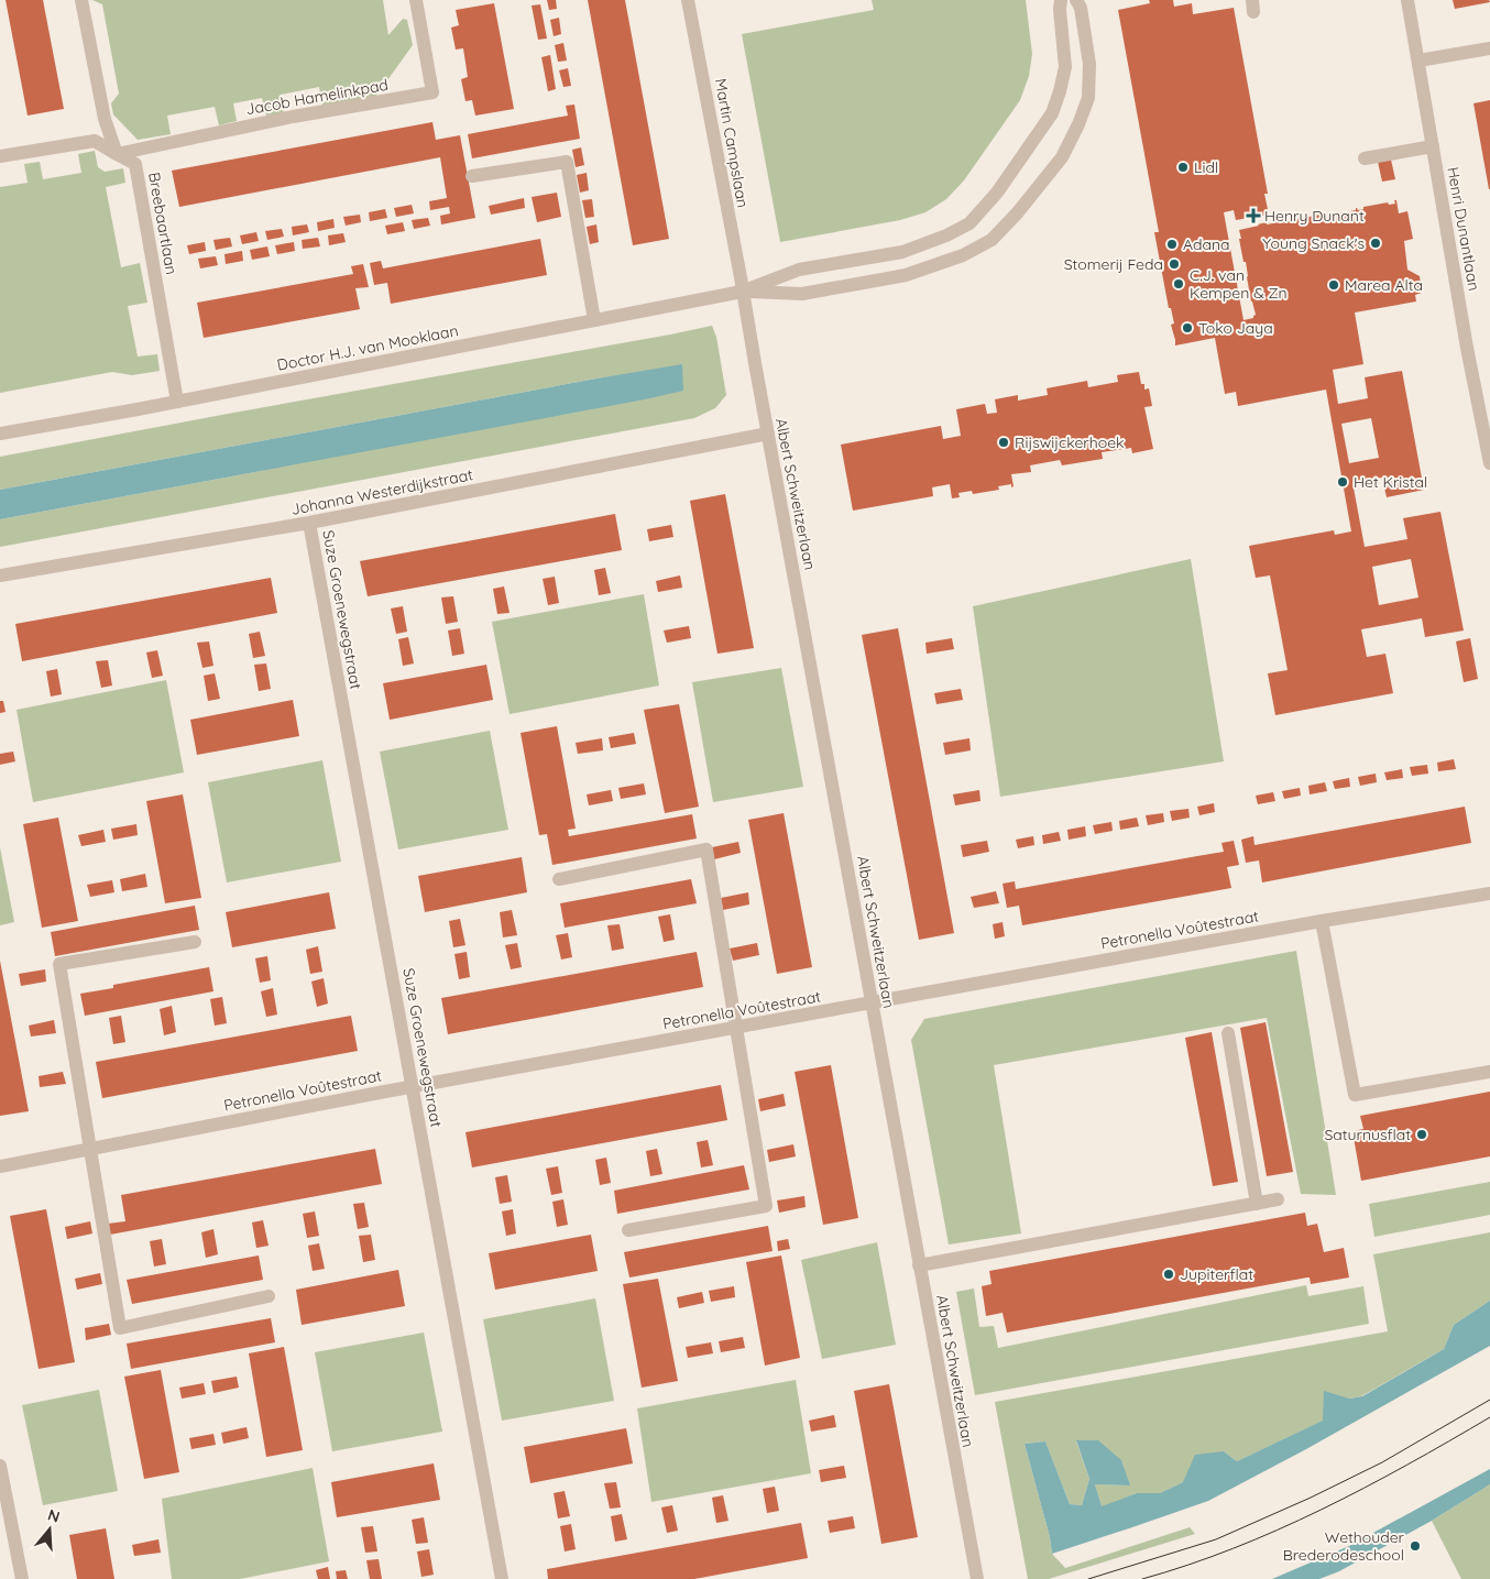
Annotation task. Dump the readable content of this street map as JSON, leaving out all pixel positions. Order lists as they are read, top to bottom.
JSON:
{
  "streets": {
    "street": [
      "Jacob Hamelinkpad",
      "Martin Campslaan",
      "Breebaartlaan",
      "Henri Dunantlaan",
      "Doctor H.J. van Mooklaan",
      "Johanna Westerdijkstraat",
      "Albert Schweitzerlaan",
      "Suze Groenewegstraat",
      "Petronella Voûtestraat"
    ]
  },
  "crossings": [
    ["Jacob Hamelinkpad", "Breebaartlaan"],
    ["Martin Campslaan", "Doctor H.J. van Mooklaan"],
    ["Martin Campslaan", "Albert Schweitzerlaan"],
    ["Breebaartlaan", "Doctor H.J. van Mooklaan"],
    ["Doctor H.J. van Mooklaan", "Albert Schweitzerlaan"],
    ["Johanna Westerdijkstraat", "Albert Schweitzerlaan"],
    ["Johanna Westerdijkstraat", "Suze Groenewegstraat"],
    ["Albert Schweitzerlaan", "Petronella Voûtestraat"],
    ["Suze Groenewegstraat", "Petronella Voûtestraat"]
  ],
  "places": {
    "other": [
      "Lidl",
      "Young Snack's",
      "Adana",
      "Stomerij Feda",
      "C.J. van Kempen & Zn",
      "Marea Alta",
      "Toko Jaya",
      "Rijswijckerhoek",
      "Het Kristal",
      "Saturnusflat",
      "Jupiterflat",
      "Wethouder Brederodeschool"
    ],
    "health": ["Henry Dunant"]
  },
  "north": "top"
}
